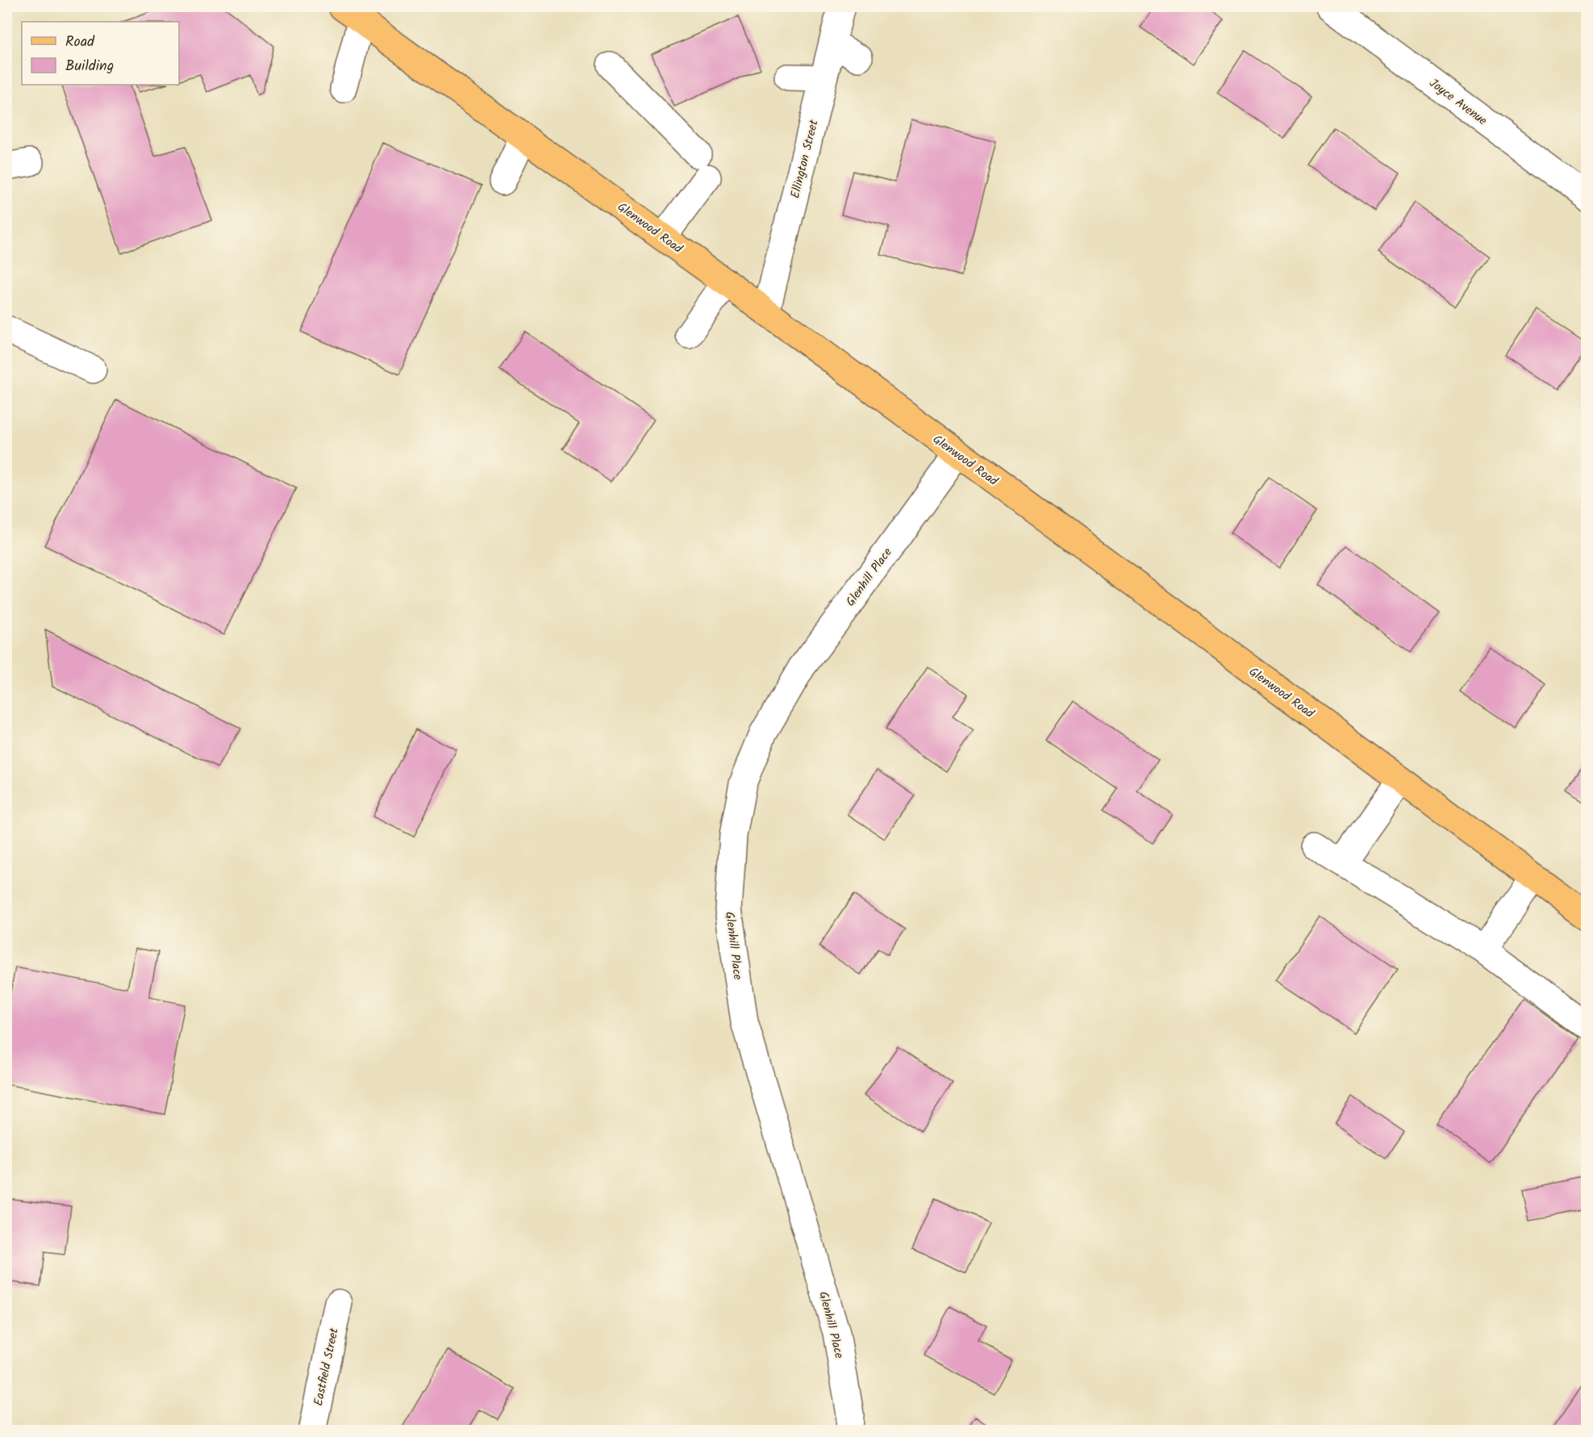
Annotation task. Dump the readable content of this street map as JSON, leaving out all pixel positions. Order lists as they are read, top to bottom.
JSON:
{
  "streets": {
    "main road": ["Glenwood Road"],
    "street": [
      "Joyce Avenue",
      "Ellington Street",
      "Glenhill Place",
      "Eastfield Street"
    ]
  },
  "crossings": [
    ["Ellington Street", "Glenwood Road"],
    ["Glenwood Road", "Glenhill Place"]
  ],
  "legend": ["Road", "Building"]
}
